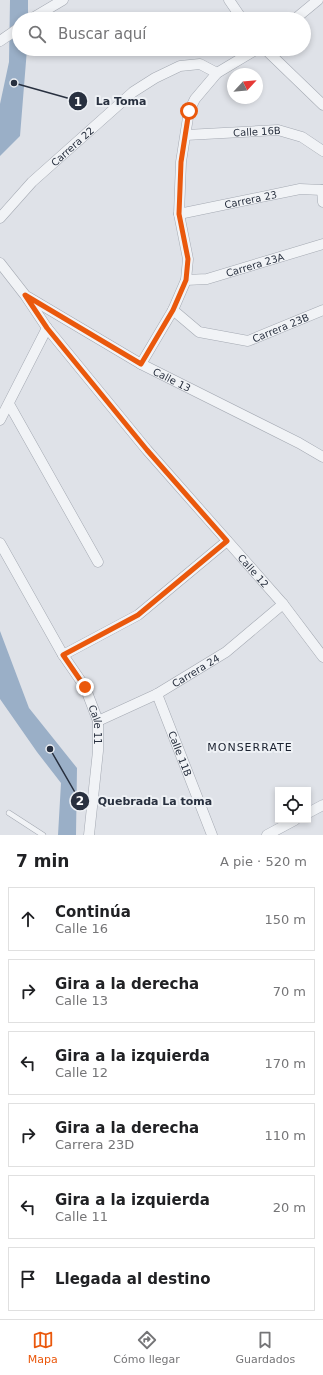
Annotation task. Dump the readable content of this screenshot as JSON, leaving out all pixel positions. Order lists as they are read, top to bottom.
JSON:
{
  "streets": {
    "street": [
      "Calle 16B",
      "Carrera 22",
      "Carrera 23",
      "Carrera 23A",
      "Carrera 23B",
      "Calle 13",
      "Calle 12",
      "Carrera 24",
      "Calle 11",
      "Calle 11B"
    ]
  },
  "crossings": [
    ["Calle 13", "Calle 12"],
    ["Calle 12", "Carrera 24"],
    ["Carrera 24", "Calle 11"],
    ["Carrera 24", "Calle 11B"]
  ],
  "districts": ["MONSERRATE"],
  "places": ["La Toma", "Quebrada La toma"],
  "north": "top right",
  "page": {
    "search": "Buscar aquí",
    "heading": ["7 min", "A pie · 520 m"],
    "list": [
      ["Continúa", "Calle 16", "150 m"],
      ["Gira a la derecha", "Calle 13", "70 m"],
      ["Gira a la izquierda", "Calle 12", "170 m"],
      ["Gira a la derecha", "Carrera 23D", "110 m"],
      ["Gira a la izquierda", "Calle 11", "20 m"],
      "Llegada al destino"
    ],
    "nav": ["Mapa", "Cómo llegar", "Guardados"]
  }
}
